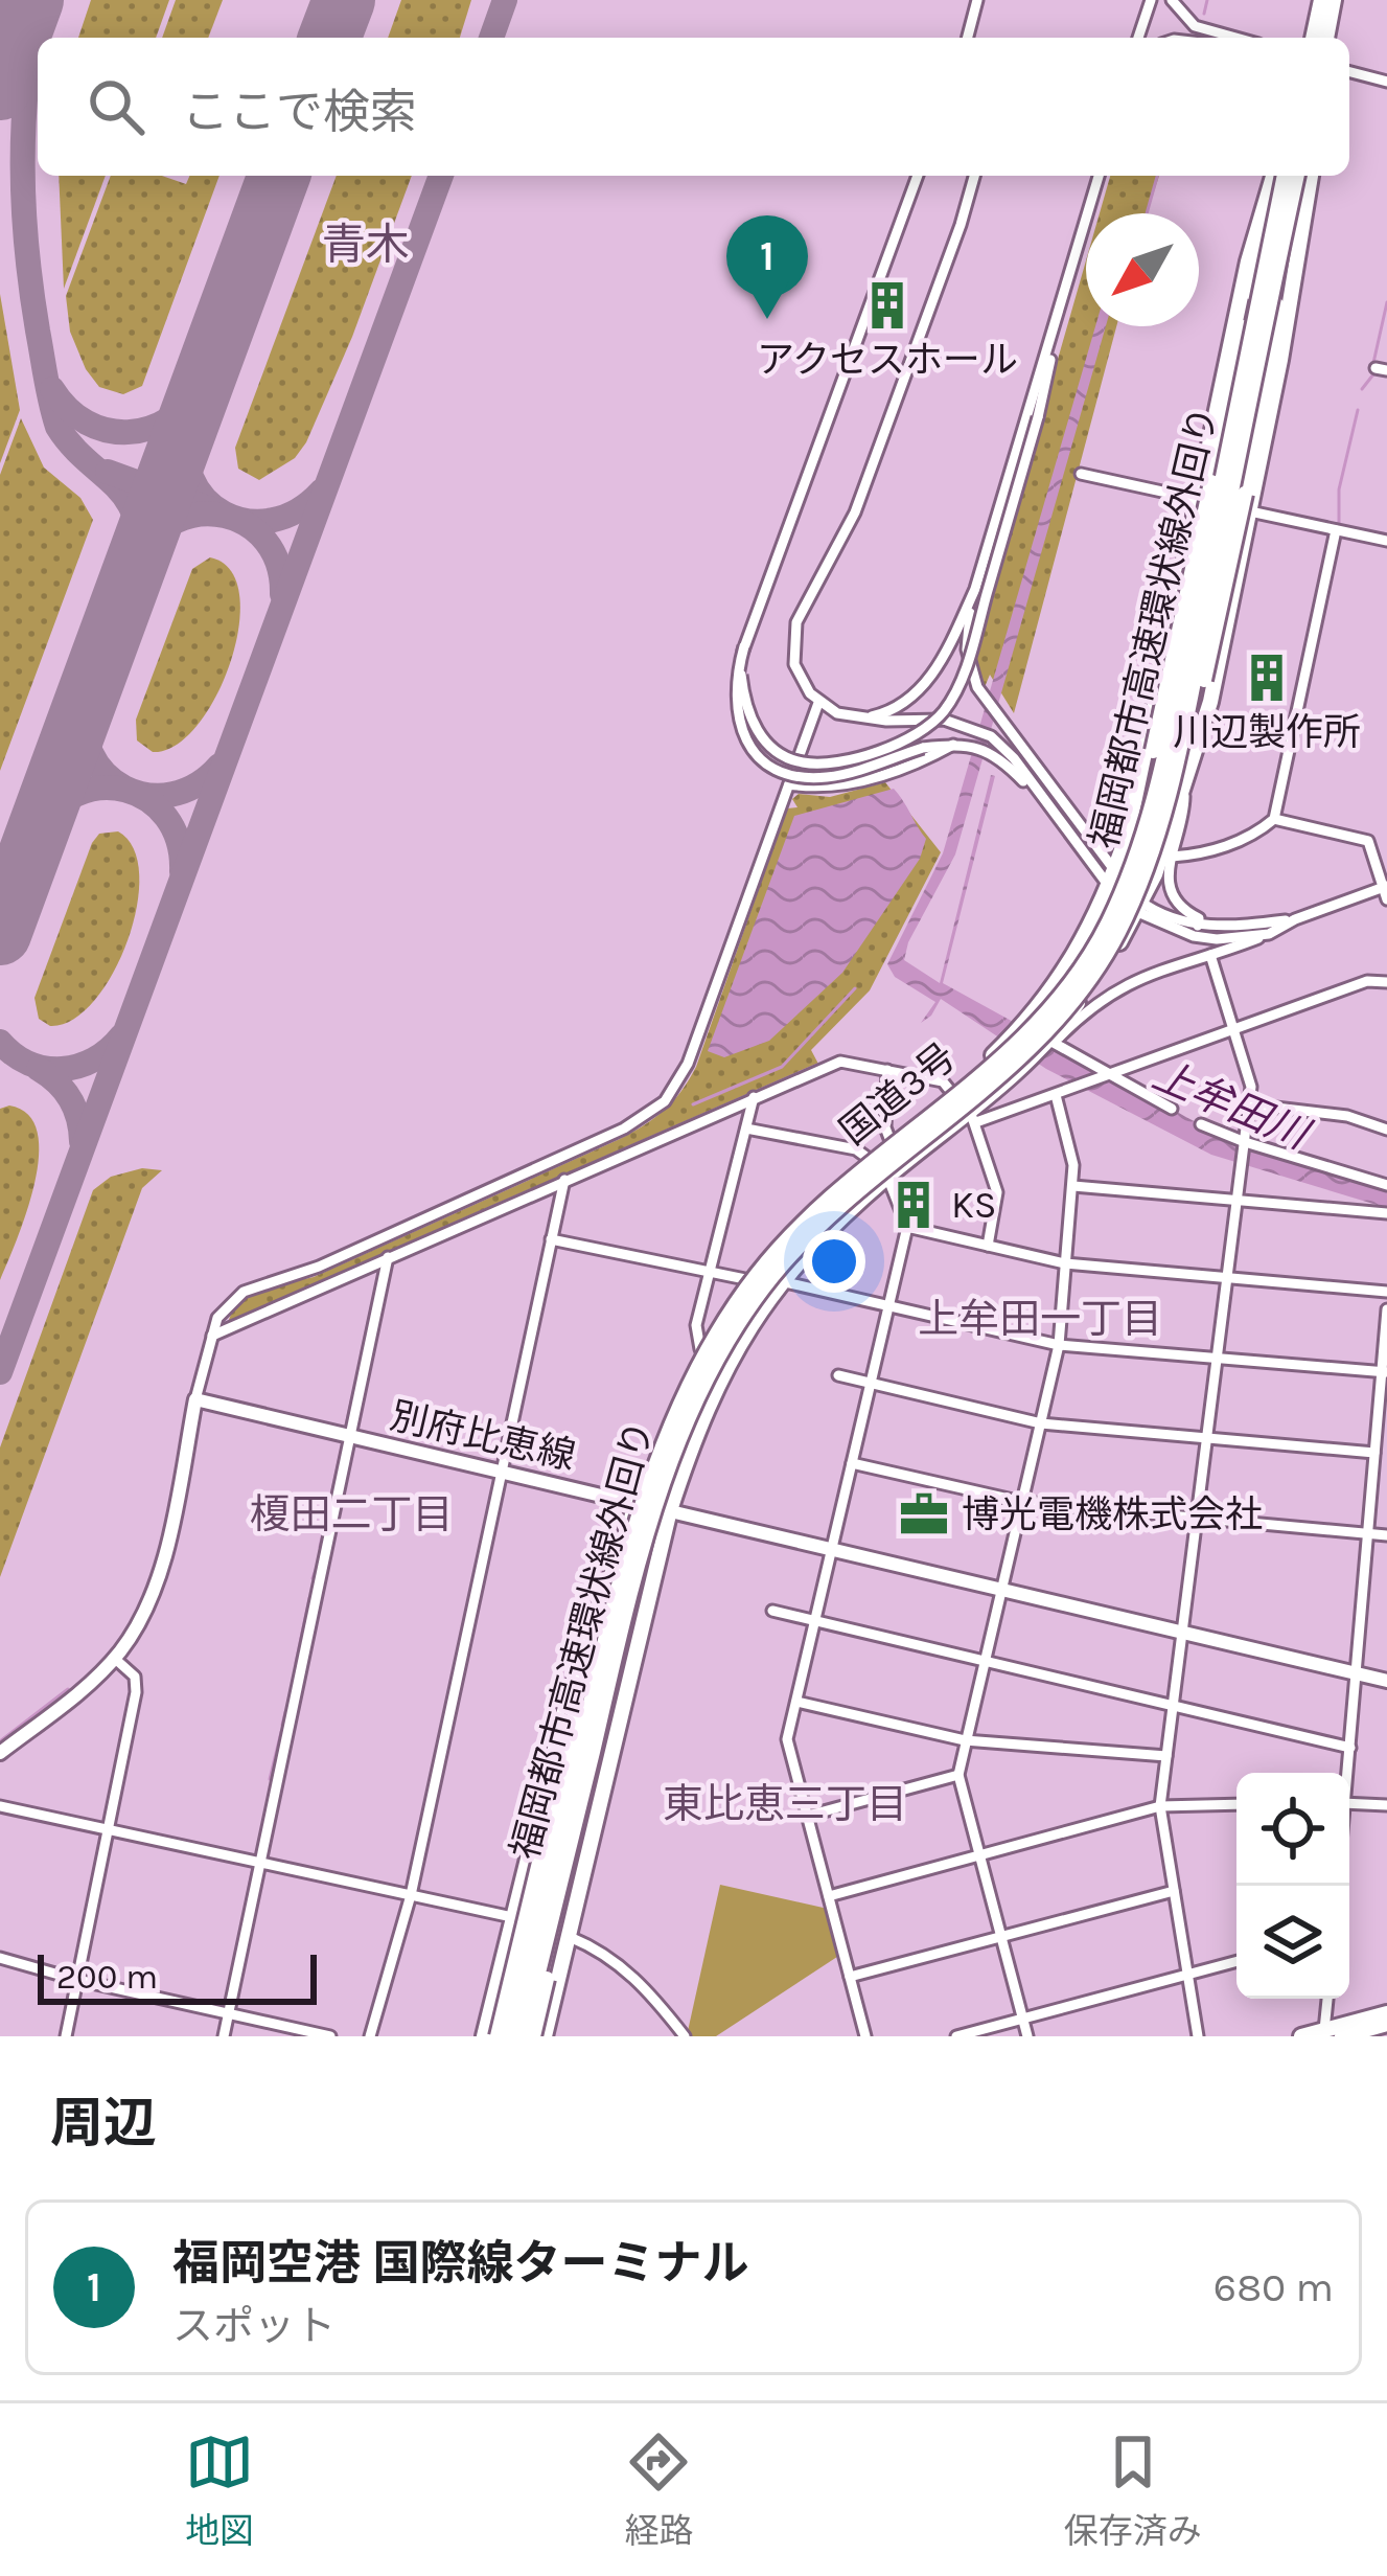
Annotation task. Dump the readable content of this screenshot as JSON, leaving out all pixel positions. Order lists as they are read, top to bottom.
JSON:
{
  "streets": {
    "highway": ["福岡都市高速環状線外回り", "国道3号"],
    "main road": ["別府比恵線"]
  },
  "crossings": [
    ["国道3号", "別府比恵線"]
  ],
  "districts": [
    "青木",
    "上牟田一丁目",
    "榎田二丁目",
    "東比恵三丁目"
  ],
  "water": ["上牟田川"],
  "places": {
    "building": ["アクセスホール", "川辺製作所", "KS"],
    "office": ["博光電機株式会社"]
  },
  "scale_bar": "200 m",
  "north": "bottom left",
  "page": {
    "search": "ここで検索",
    "pins": "1",
    "scale": "200 m",
    "heading": "周辺",
    "list": [
      {
        "mark": "1",
        "name": "福岡空港 国際線ターミナル",
        "note": "スポット",
        "value": "680 m"
      }
    ],
    "nav": ["地図", "経路", "保存済み"]
  }
}
